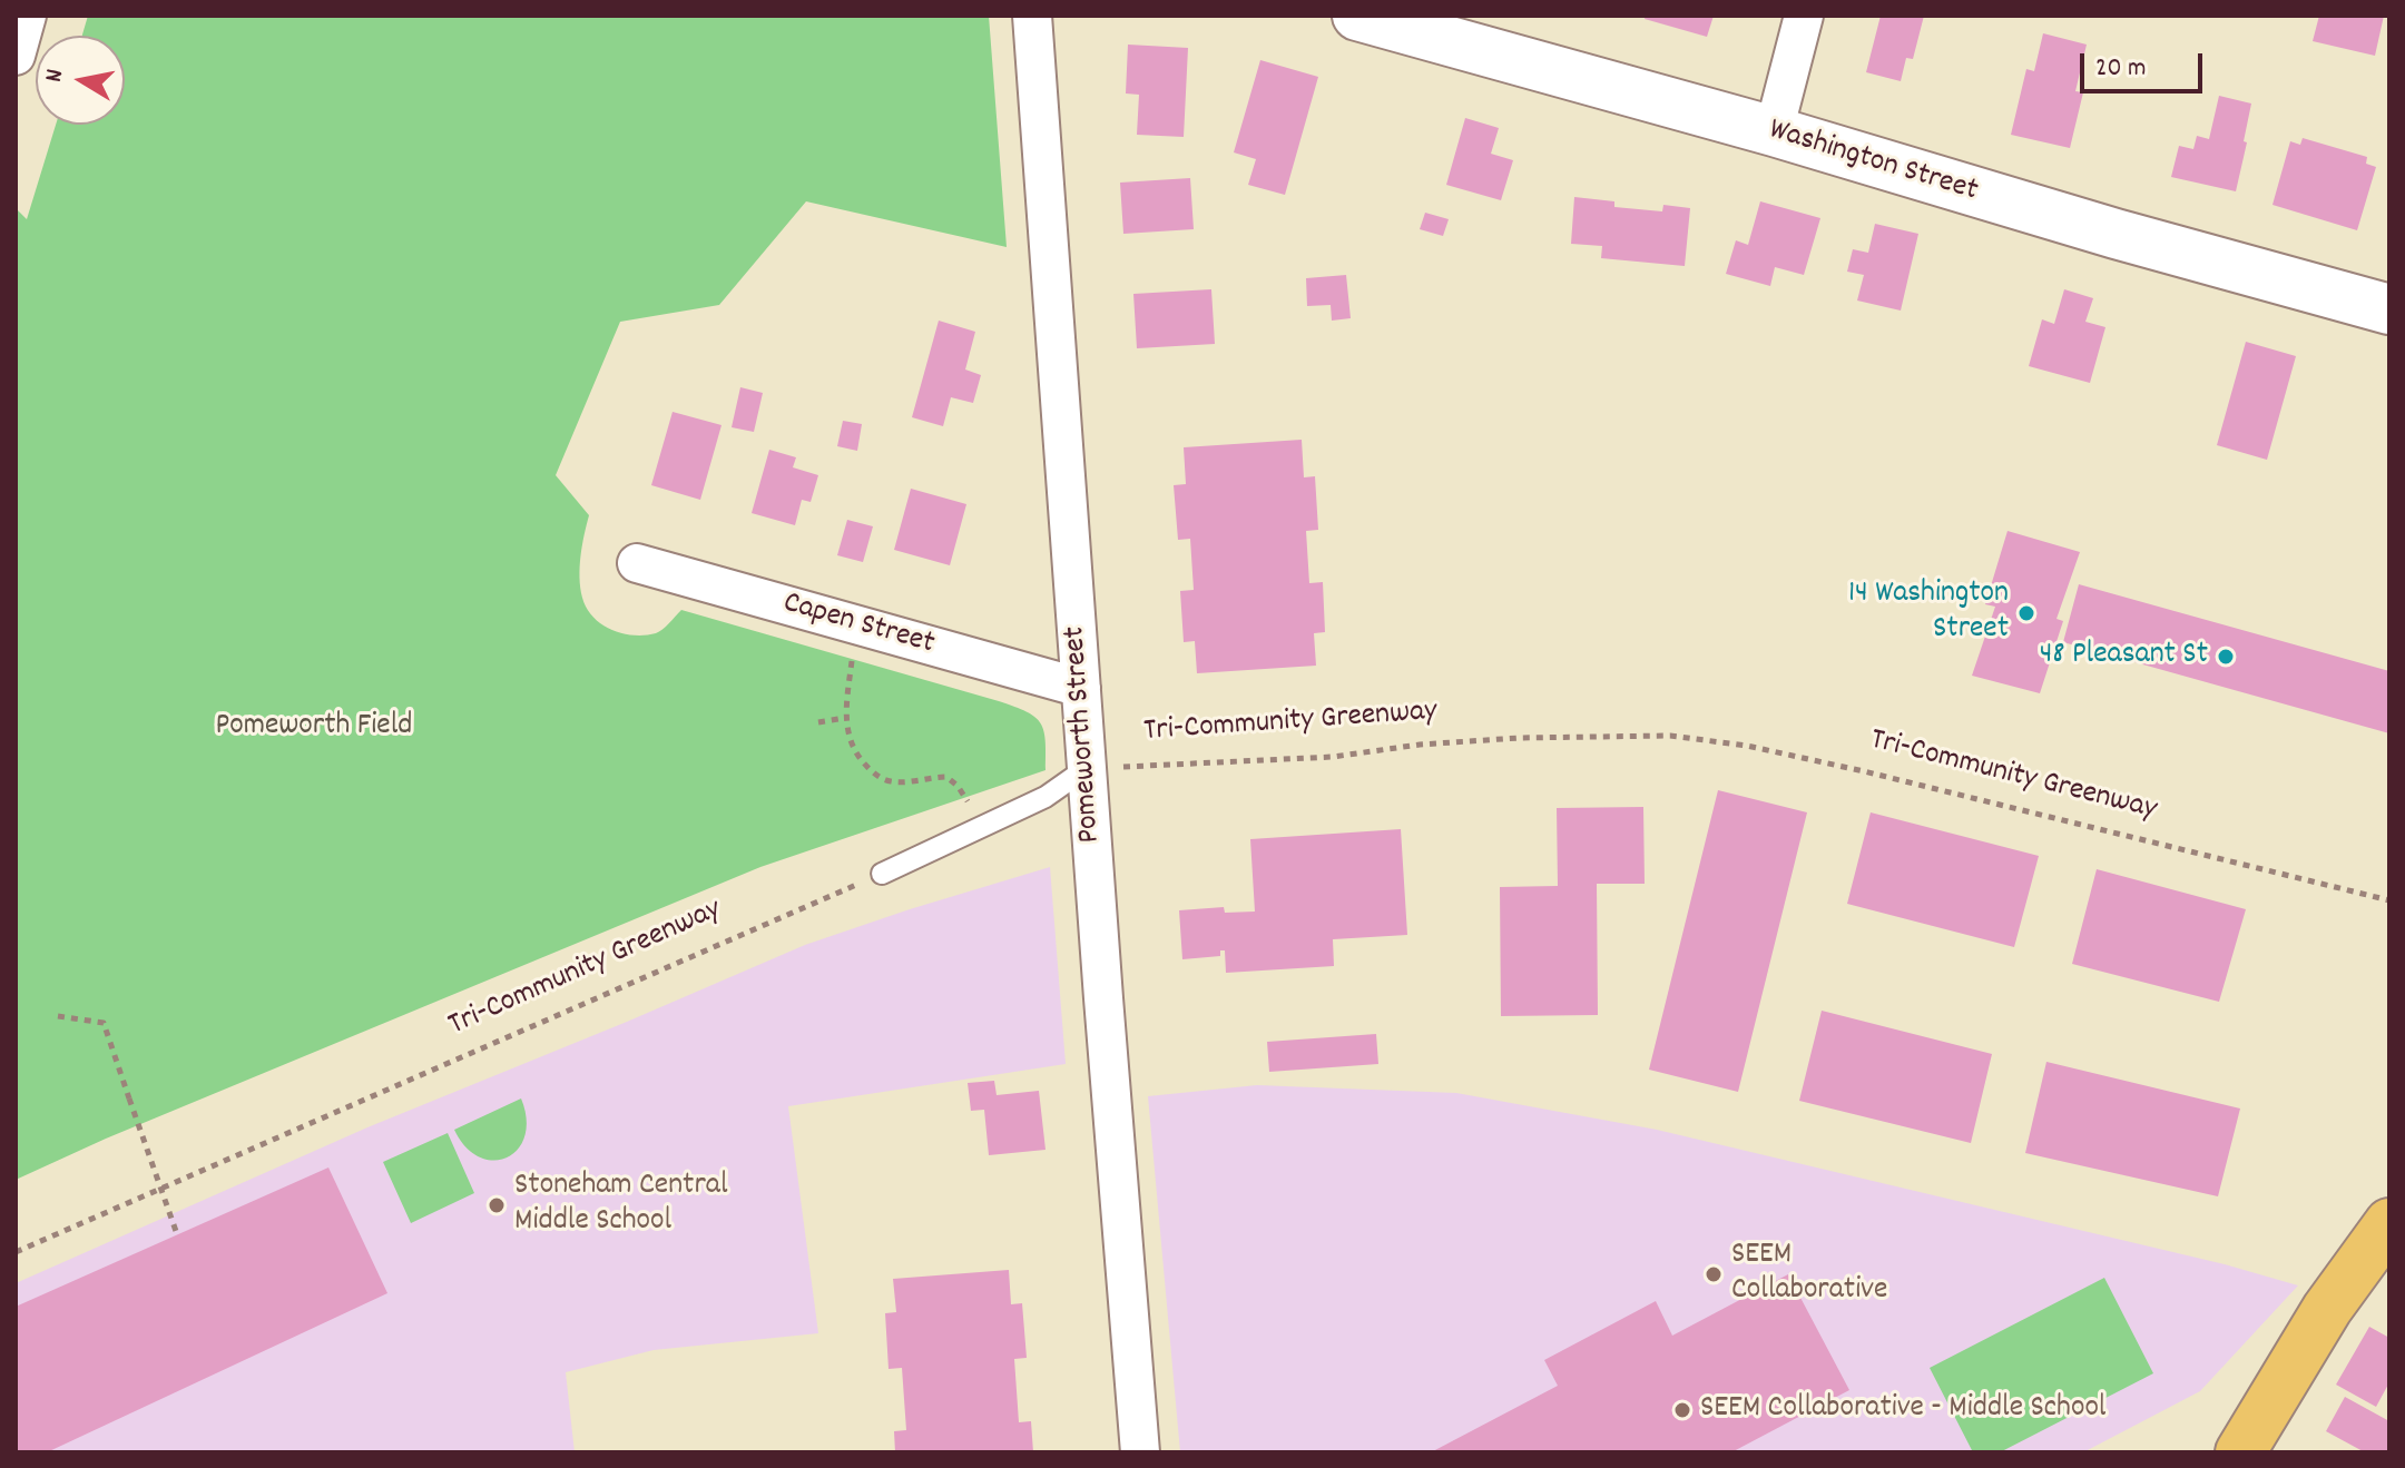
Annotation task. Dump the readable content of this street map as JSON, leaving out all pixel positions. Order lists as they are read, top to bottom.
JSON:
{
  "streets": {
    "street": ["Washington Street", "Capen Street", "Pomeworth Street"],
    "path": ["Tri-Community Greenway"]
  },
  "crossings": [
    ["Capen Street", "Pomeworth Street"],
    ["Tri-Community Greenway", "Pomeworth Street"]
  ],
  "parks": ["Pomeworth Field"],
  "places": [
    "14 Washington Street",
    "48 Pleasant St",
    "Stoneham Central Middle School",
    "SEEM Collaborative",
    "SEEM Collaborative - Middle School"
  ],
  "scale_bar": "20 m",
  "north": "left"
}
